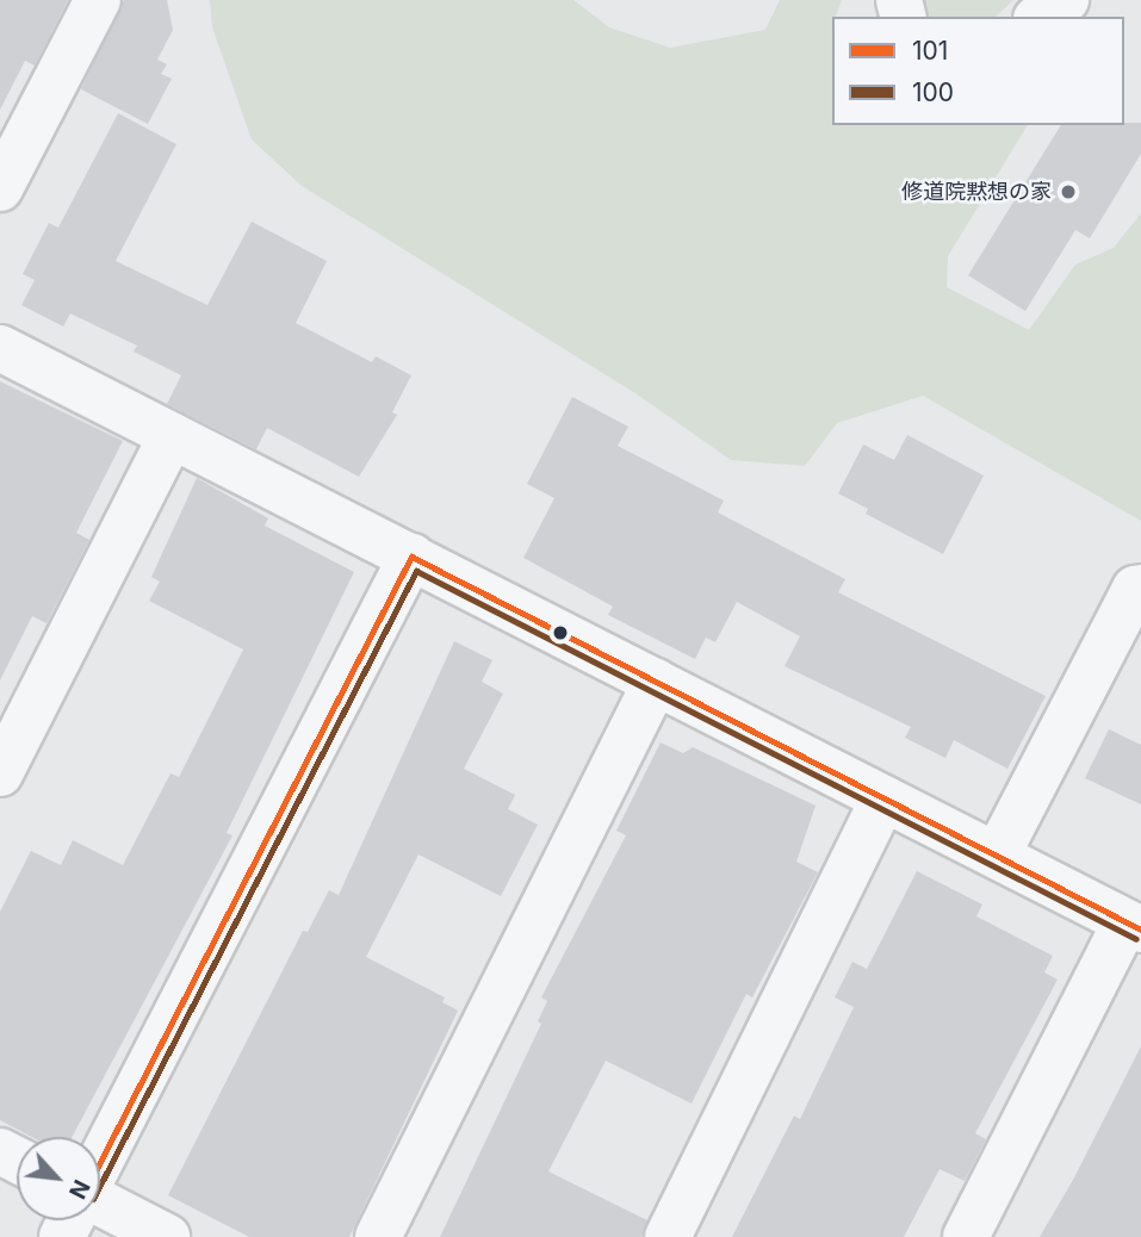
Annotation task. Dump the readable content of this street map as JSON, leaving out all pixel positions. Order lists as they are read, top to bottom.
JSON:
{
  "places": ["修道院黙想の家"],
  "lines": ["transit line 101", "transit line 100"],
  "legend": ["101", "100"],
  "north": "bottom right"
}
